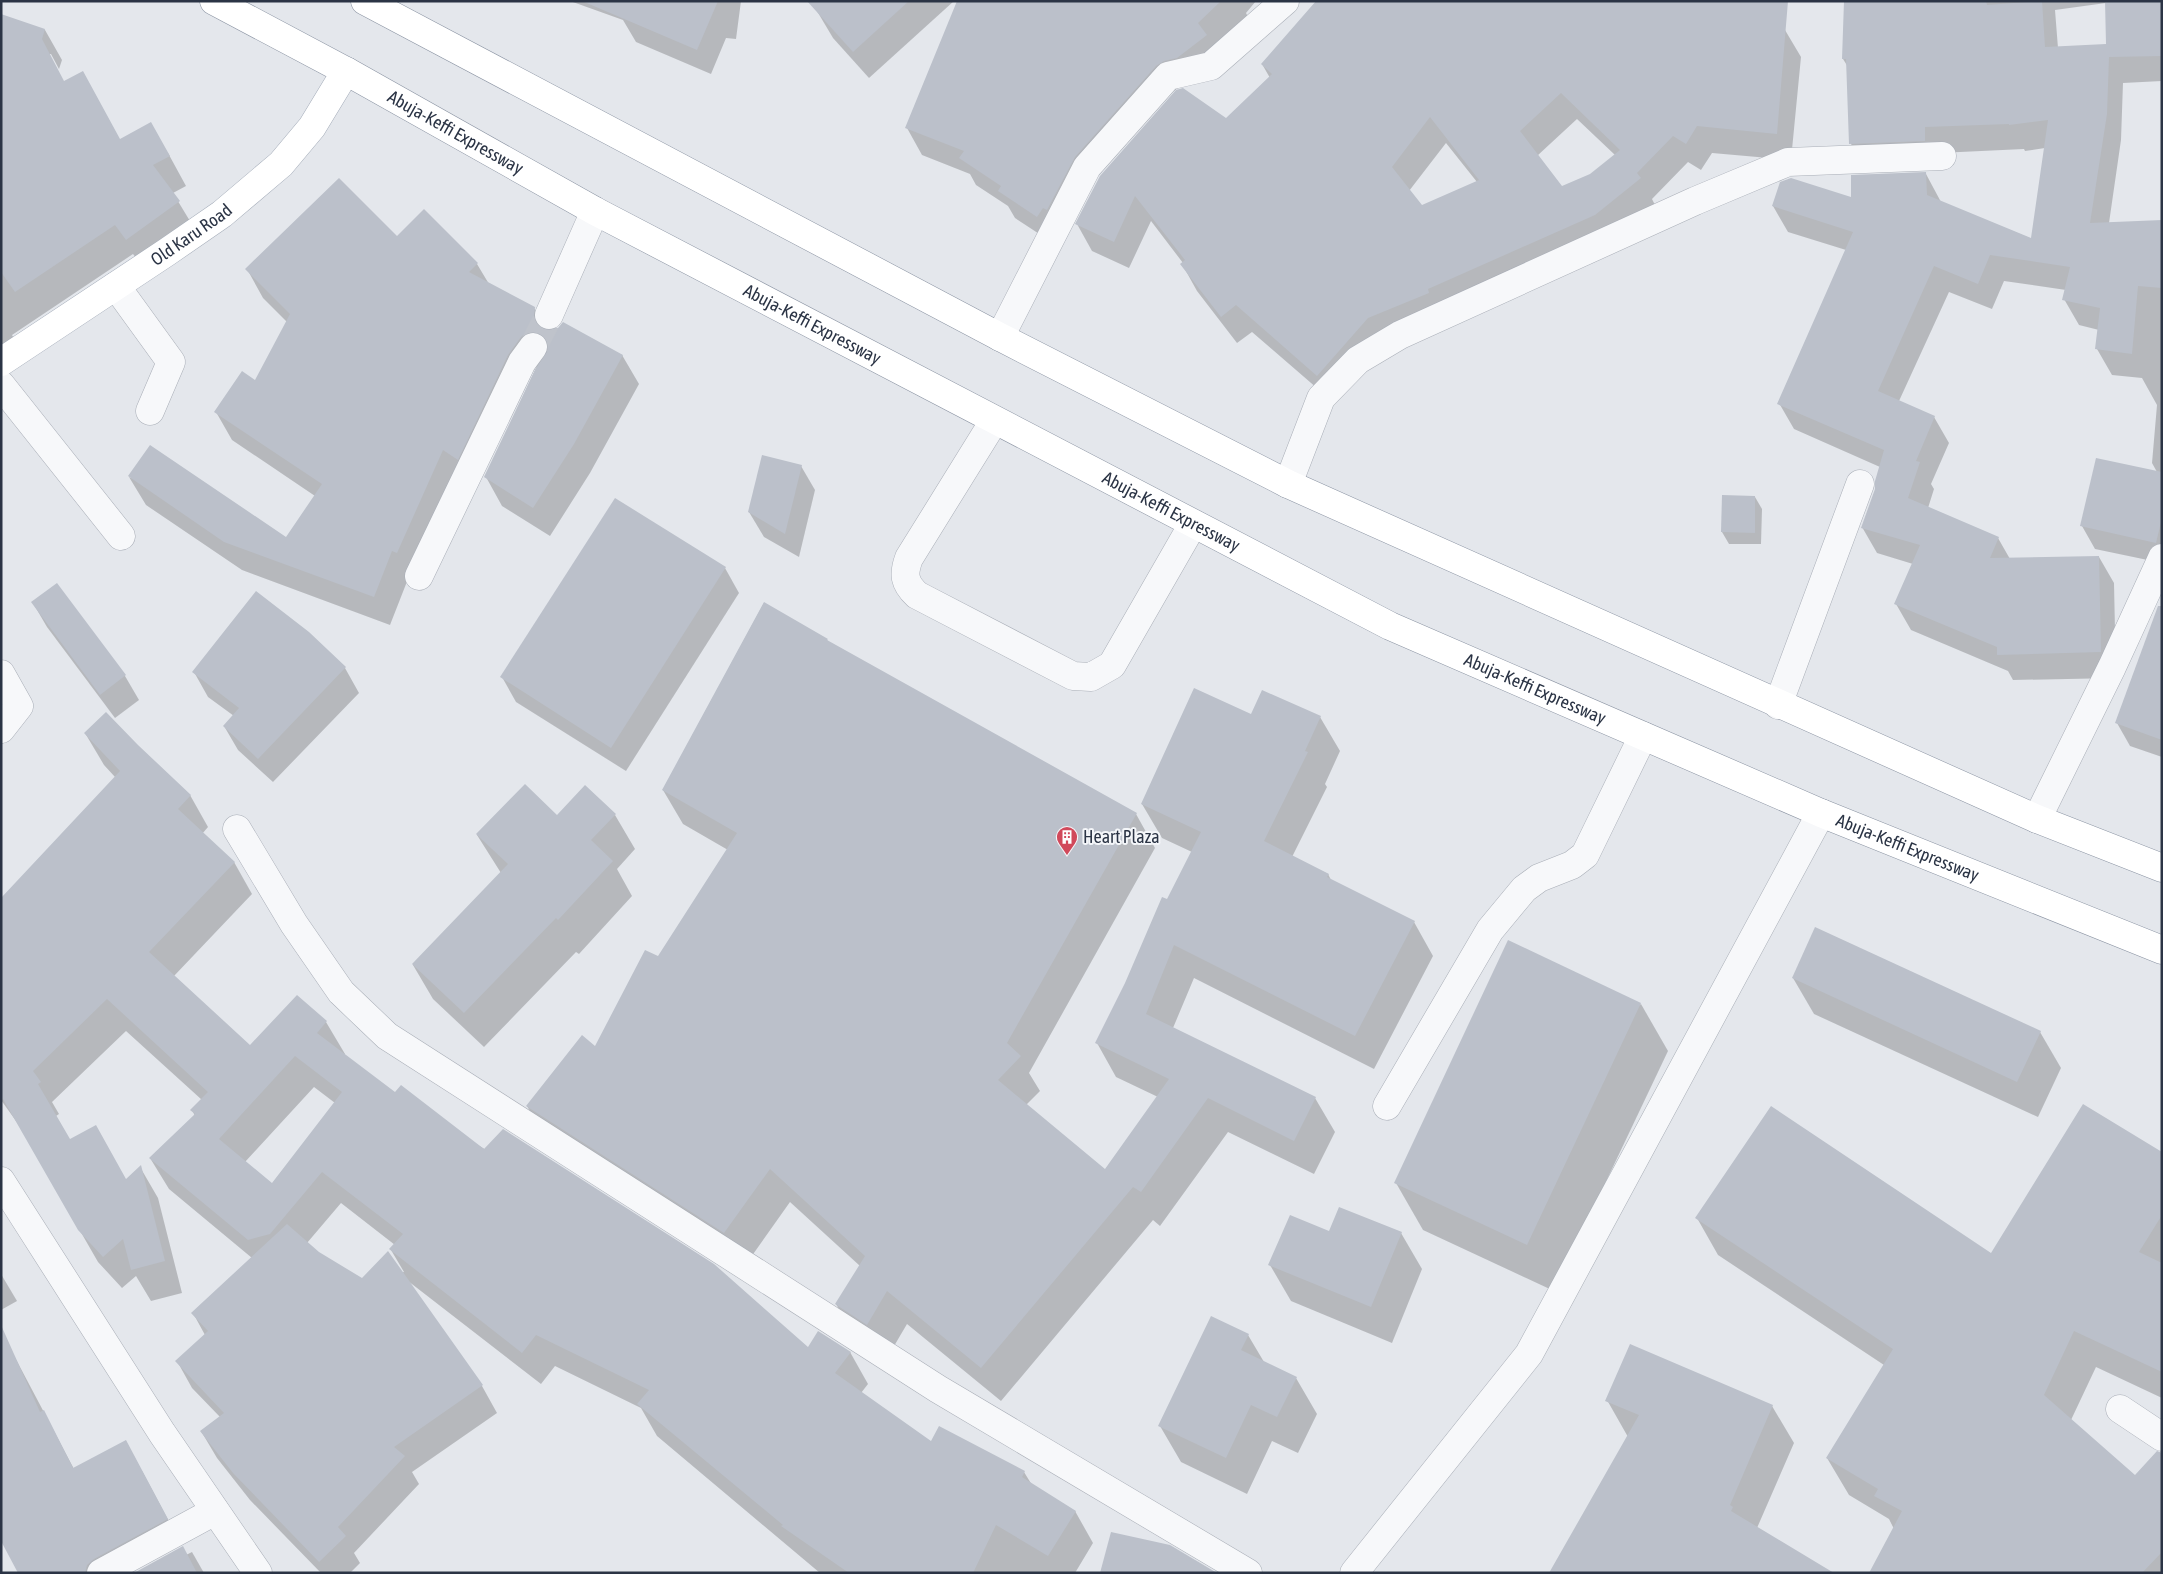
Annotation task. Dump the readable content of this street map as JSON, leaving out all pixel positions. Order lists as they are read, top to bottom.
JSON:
{
  "streets": {
    "main road": ["Abuja-Keffi Expressway", "Old Karu Road"]
  },
  "crossings": [
    ["Abuja-Keffi Expressway", "Old Karu Road"]
  ],
  "places": {
    "building": ["Heart Plaza"]
  }
}
